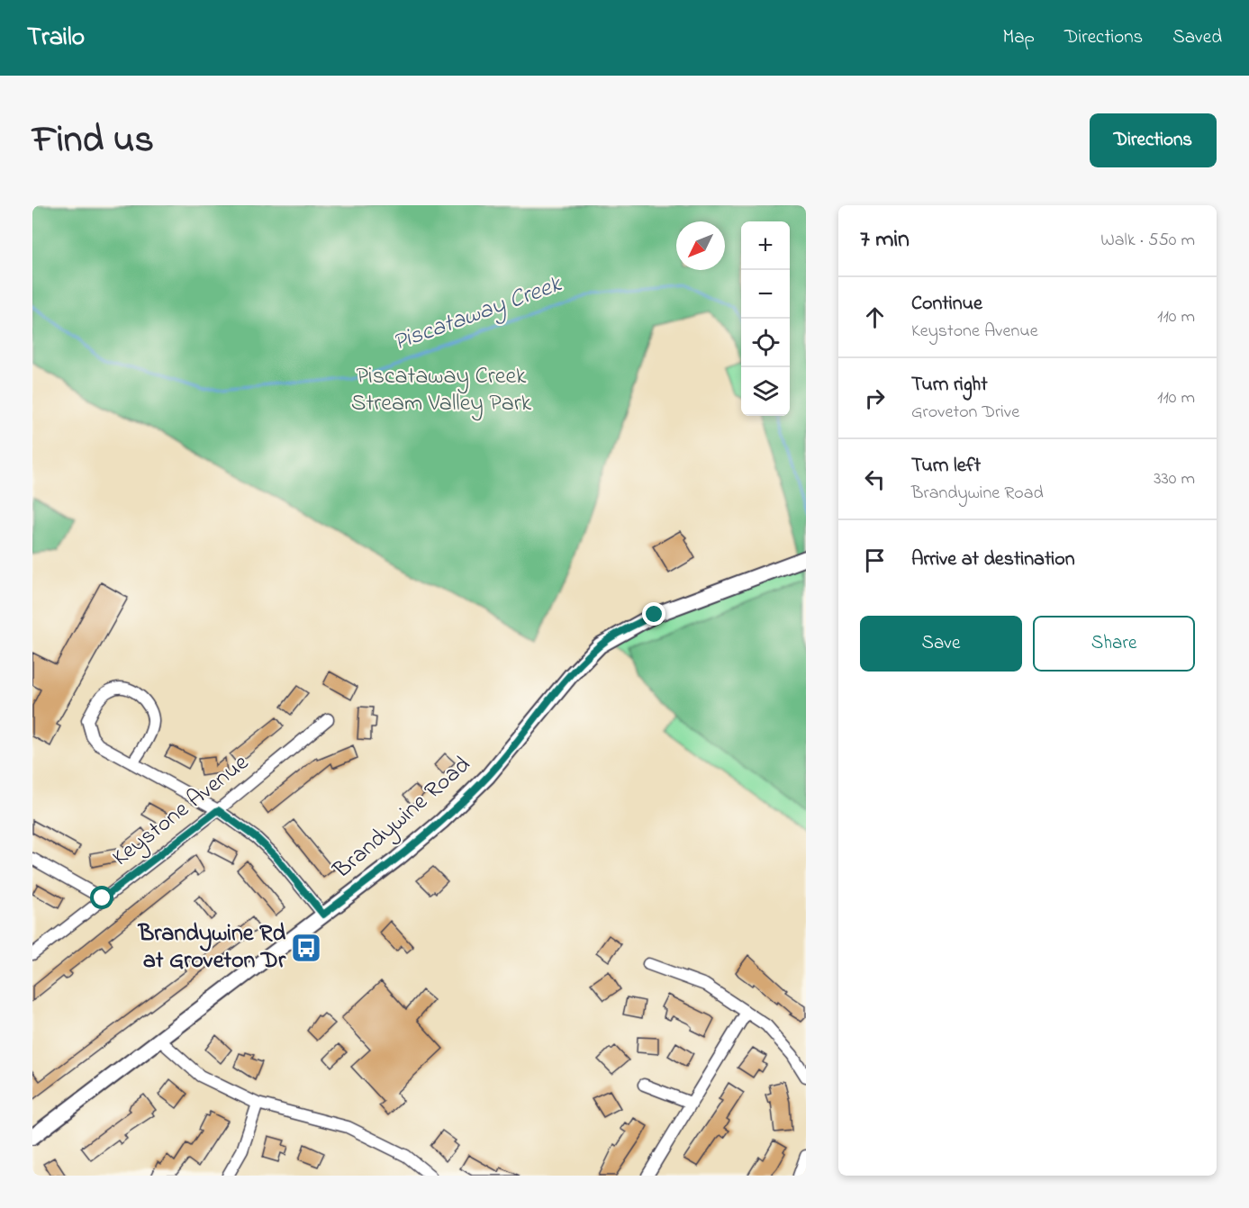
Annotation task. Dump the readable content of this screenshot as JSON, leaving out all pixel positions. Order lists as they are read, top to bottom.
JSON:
{
  "streets": {
    "main road": ["Brandywine Road"],
    "street": ["Keystone Avenue"]
  },
  "water": ["Piscataway Creek"],
  "parks": ["Piscataway Creek Stream Valley Park"],
  "places": {
    "bus stop": ["Brandywine Rd at Groveton Dr"]
  },
  "north": "bottom left",
  "page": {
    "header": "Trailo",
    "nav": ["Map", "Directions", "Saved"],
    "title": "Find us",
    "buttons": [
      "Directions",
      ["Save", "Share"]
    ],
    "heading": ["7 min", "Walk · 550 m"],
    "map_buttons": ["+", "−"],
    "list": [
      ["Continue", "Keystone Avenue", "110 m"],
      ["Turn right", "Groveton Drive", "110 m"],
      ["Turn left", "Brandywine Road", "330 m"],
      "Arrive at destination"
    ]
  }
}
